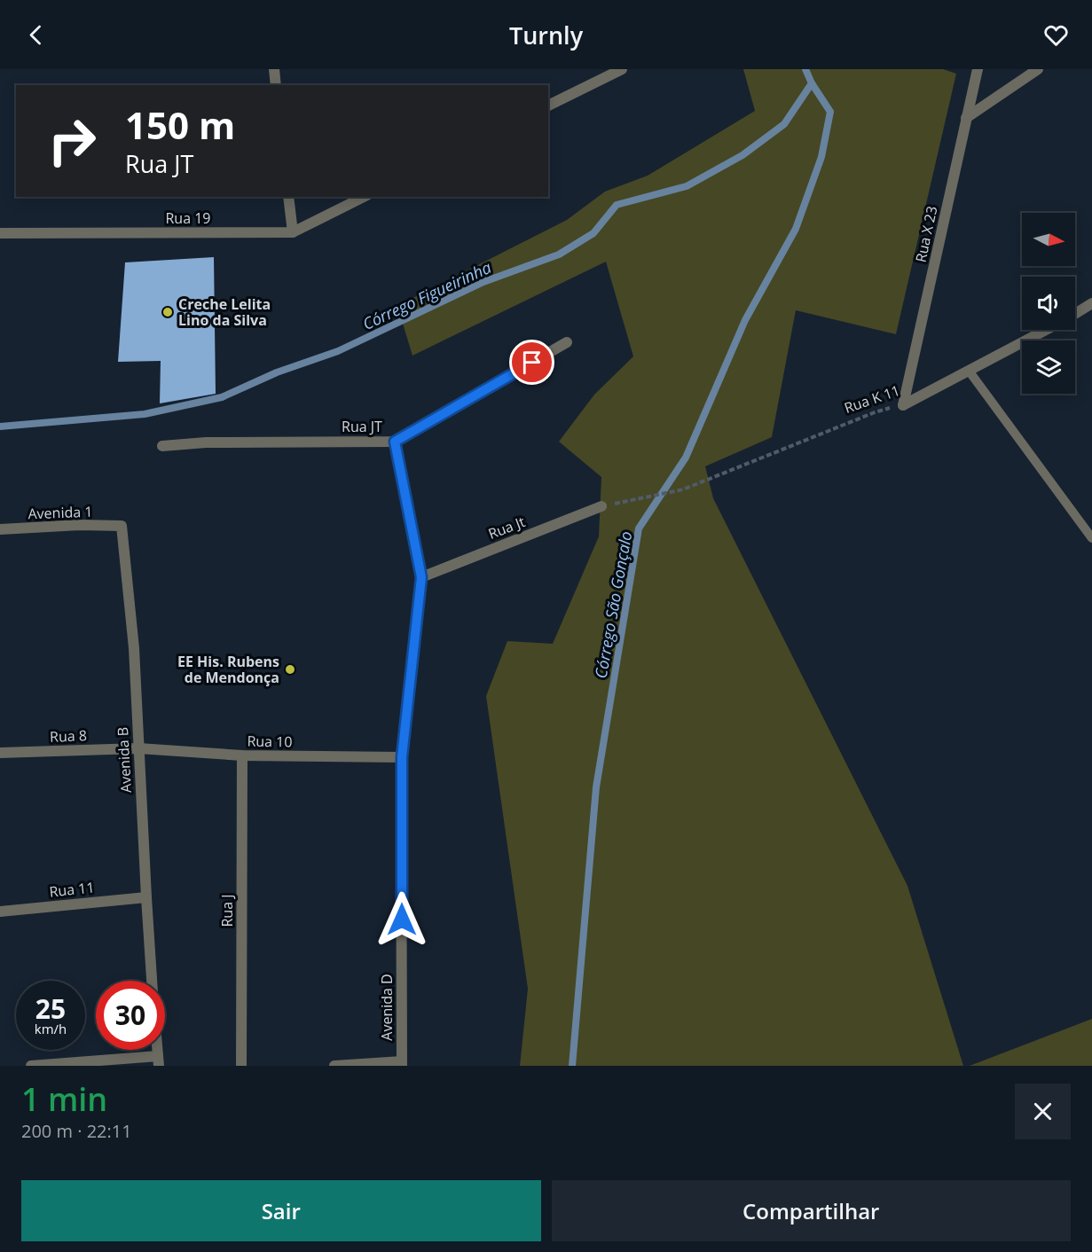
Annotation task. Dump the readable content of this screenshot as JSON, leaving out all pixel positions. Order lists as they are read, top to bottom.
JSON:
{
  "streets": {
    "street": [
      "Rua 19",
      "Rua X 23",
      "Rua K 11",
      "Rua JT",
      "Avenida 1",
      "Rua Jt",
      "Rua 8",
      "Rua 10",
      "Avenida B",
      "Rua 11",
      "Rua J",
      "Avenida D"
    ]
  },
  "crossings": [
    ["Rua X 23", "Rua K 11"],
    ["Rua K 11", "Rua Jt"],
    ["Rua JT", "Avenida D"],
    ["Avenida 1", "Avenida B"],
    ["Rua Jt", "Avenida D"],
    ["Rua 8", "Rua 10"],
    ["Rua 8", "Avenida B"],
    ["Rua 10", "Avenida B"],
    ["Rua 10", "Rua J"],
    ["Rua 10", "Avenida D"],
    ["Avenida B", "Rua 11"]
  ],
  "water": ["Córrego Figueirinha", "Córrego São Gonçalo"],
  "places": ["Creche Lelita Lino da Silva", "EE His. Rubens de Mendonça"],
  "north": "right",
  "page": {
    "header": "Turnly",
    "turn": ["150 m", "Rua JT"],
    "speed": "25 km/h",
    "limit": "30",
    "heading": ["1 min", "200 m · 22:11"],
    "buttons": ["Sair", "Compartilhar"]
  }
}
